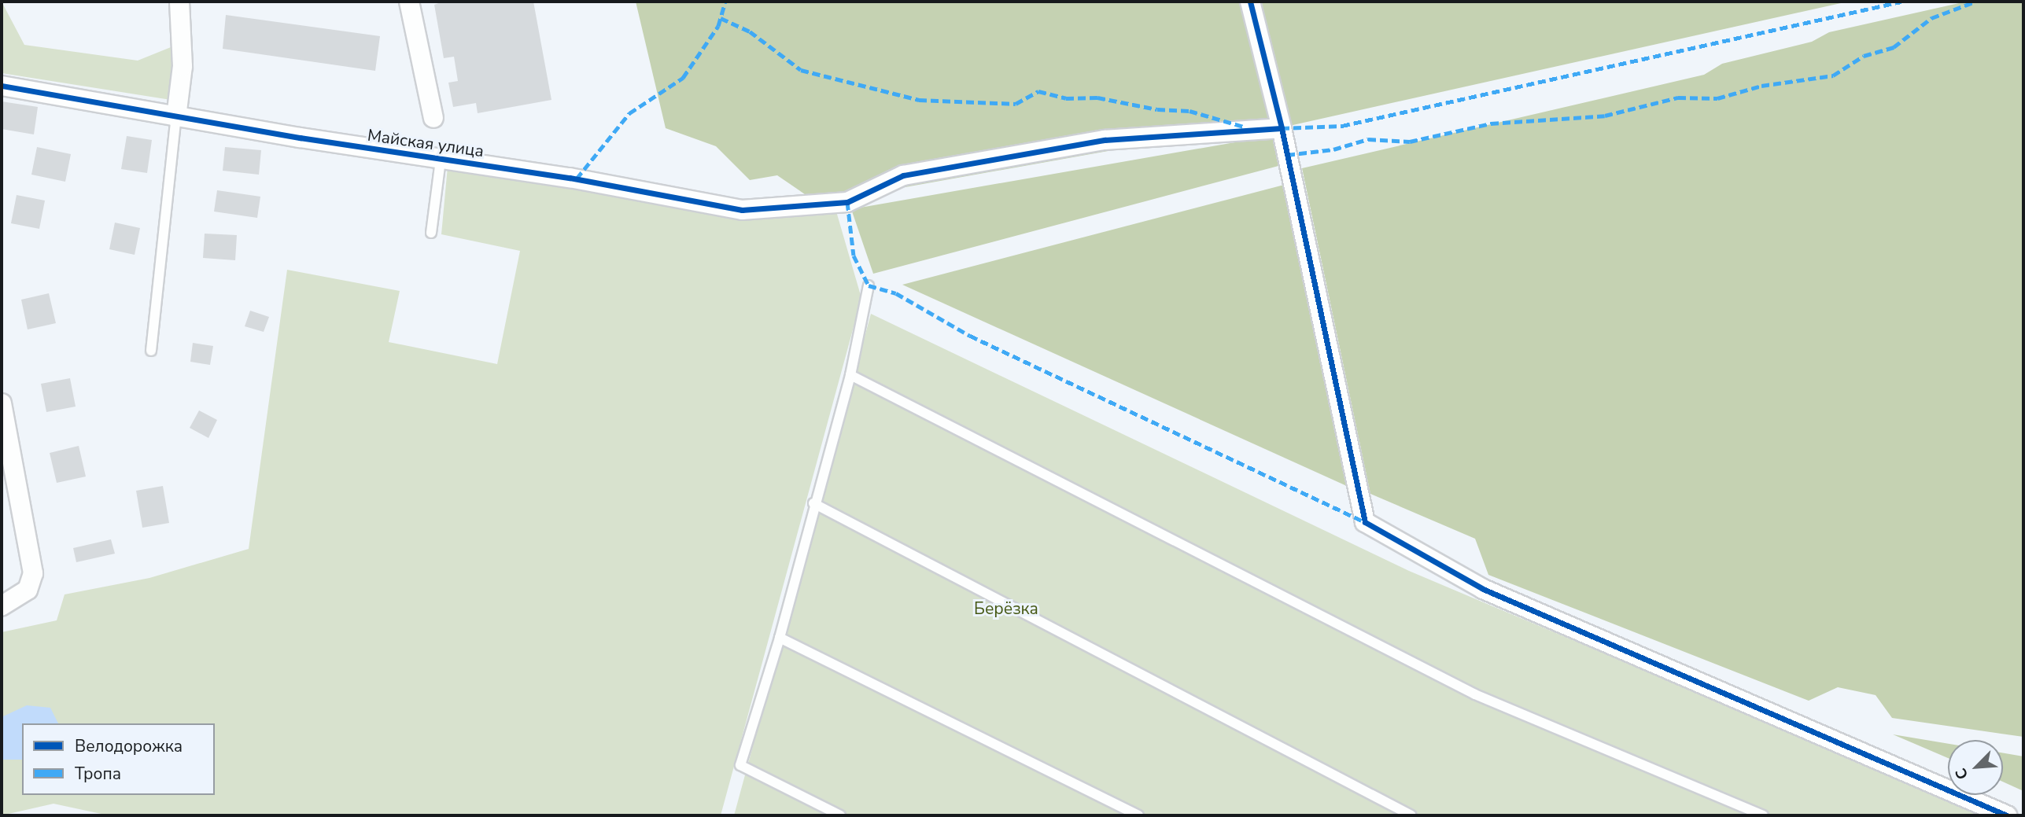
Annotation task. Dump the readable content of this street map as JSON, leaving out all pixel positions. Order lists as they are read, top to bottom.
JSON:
{
  "streets": {
    "street": ["Майская улица"]
  },
  "parks": ["Берёзка"],
  "legend": ["Велодорожка", "Тропа"],
  "north": "bottom left"
}
